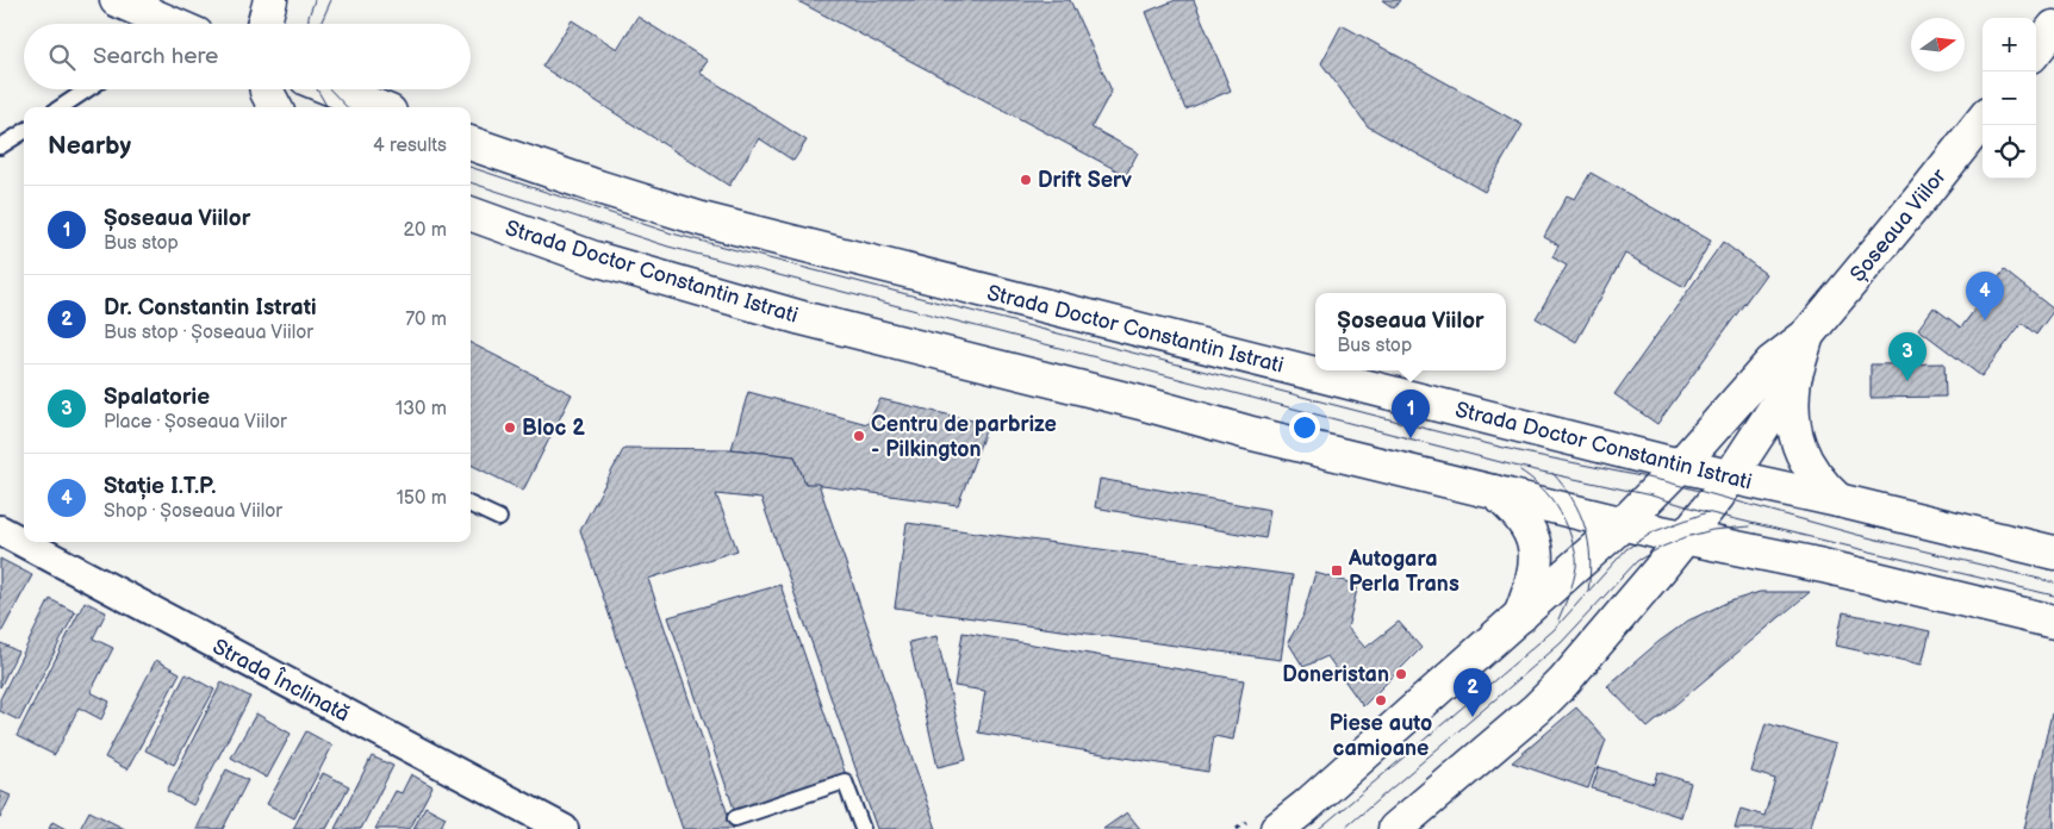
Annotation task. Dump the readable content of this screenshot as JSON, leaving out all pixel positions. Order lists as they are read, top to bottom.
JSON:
{
  "streets": {
    "main road": ["Șoseaua Viilor", "Strada Doctor Constantin Istrati"],
    "street": ["Strada Înclinată"]
  },
  "crossings": [
    ["Șoseaua Viilor", "Strada Doctor Constantin Istrati"]
  ],
  "places": {
    "other": [
      "Drift Serv",
      "Bloc 2",
      "Centru de parbrize - Pilkington",
      "Doneristan",
      "Piese auto camioane"
    ],
    "transit": ["Autogara Perla Trans"]
  },
  "north": "right",
  "page": {
    "map_buttons": ["+", "−"],
    "search": "Search here",
    "heading": ["Nearby", "4 results"],
    "list": [
      {
        "mark": "1",
        "name": "Șoseaua Viilor",
        "note": "Bus stop",
        "value": "20 m"
      },
      {
        "mark": "2",
        "name": "Dr. Constantin Istrati",
        "note": "Bus stop · Șoseaua Viilor",
        "value": "70 m"
      },
      {
        "mark": "3",
        "name": "Spalatorie",
        "note": "Place · Șoseaua Viilor",
        "value": "130 m"
      },
      {
        "mark": "4",
        "name": "Stație I.T.P.",
        "note": "Shop · Șoseaua Viilor",
        "value": "150 m"
      }
    ],
    "pins": [
      "4",
      "3",
      "1",
      "2"
    ],
    "popup": ["Șoseaua Viilor", "Bus stop"]
  }
}
